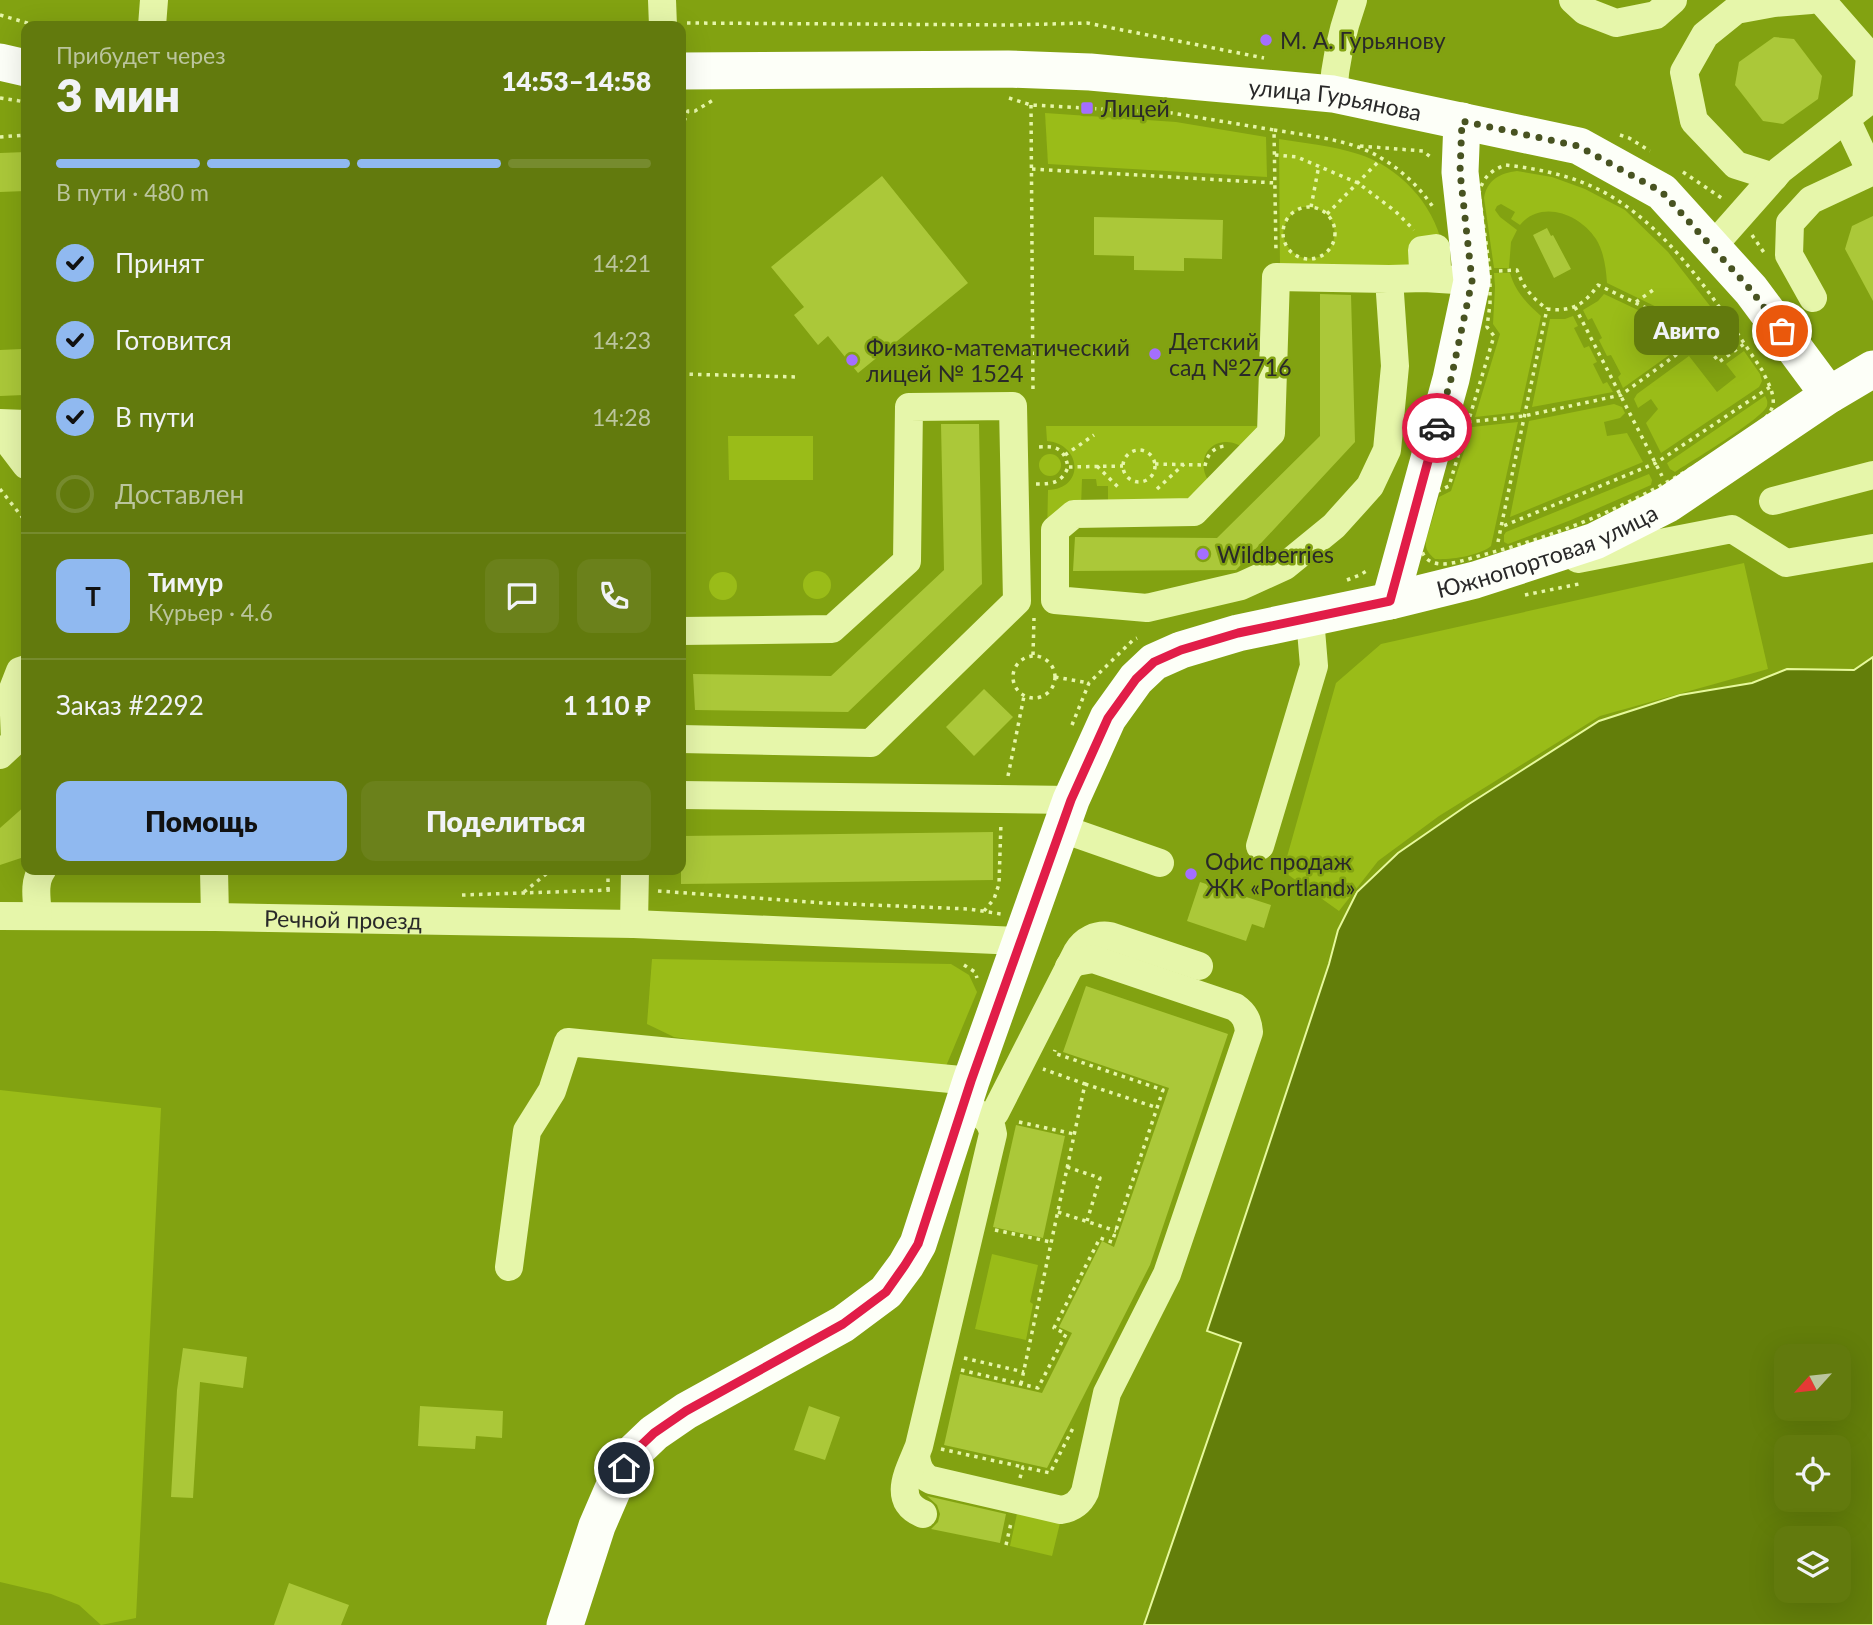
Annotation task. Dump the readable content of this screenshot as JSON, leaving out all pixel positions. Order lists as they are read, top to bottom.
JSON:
{
  "streets": {
    "main road": ["улица Гурьянова", "Южнопортовая улица"],
    "street": ["Речной проезд"]
  },
  "crossings": [
    ["улица Гурьянова", "Южнопортовая улица"],
    ["Южнопортовая улица", "Речной проезд"]
  ],
  "places": {
    "other": [
      "М. А. Гурьянову",
      "Авито",
      "Детский сад №2716",
      "Физико-математический лицей № 1524",
      "Wildberries",
      "Офис продаж ЖК «Portland»"
    ],
    "transit": ["Лицей"]
  },
  "north": "bottom left",
  "page": {
    "heading": ["3 мин", "Прибудет через", "14:53–14:58"],
    "panel": [
      "Тимур",
      "Курьер · 4.6",
      "Заказ #2292",
      "1 110 ₽"
    ],
    "bar": "В пути · 480 m",
    "list": [
      ["Принят", "14:21"],
      ["Готовится", "14:23"],
      ["В пути", "14:28"],
      "Доставлен"
    ],
    "bubble": "Авито",
    "round": "Т",
    "buttons": ["Помощь", "Поделиться"]
  }
}
